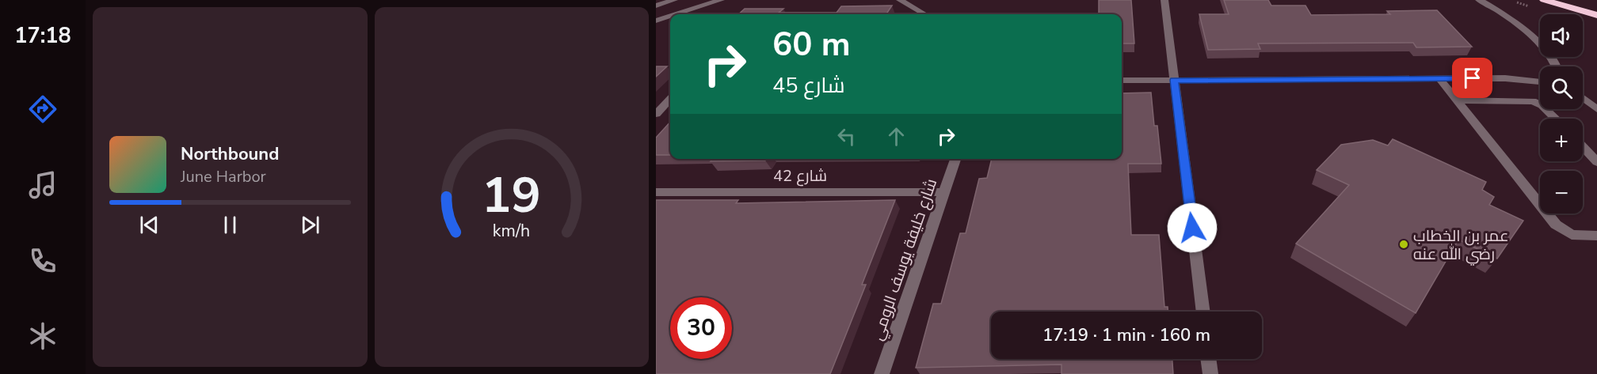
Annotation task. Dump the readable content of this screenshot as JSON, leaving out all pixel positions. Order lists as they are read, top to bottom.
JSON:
{
  "streets": {
    "street": ["شارع 42", "شارع خليفة يوسف الرومي"]
  },
  "crossings": [
    ["شارع 42", "شارع خليفة يوسف الرومي"]
  ],
  "places": ["عمر بن الخطاب رضي الله عنه"],
  "page": {
    "tabs": "17:18",
    "map_buttons": ["+", "−"],
    "turn": ["60 m", "شارع 45"],
    "song": ["Northbound", "June Harbor"],
    "limit": "30",
    "trip": "17:19 · 1 min · 160 m",
    "gauge": ["19", "km/h"]
  }
}
